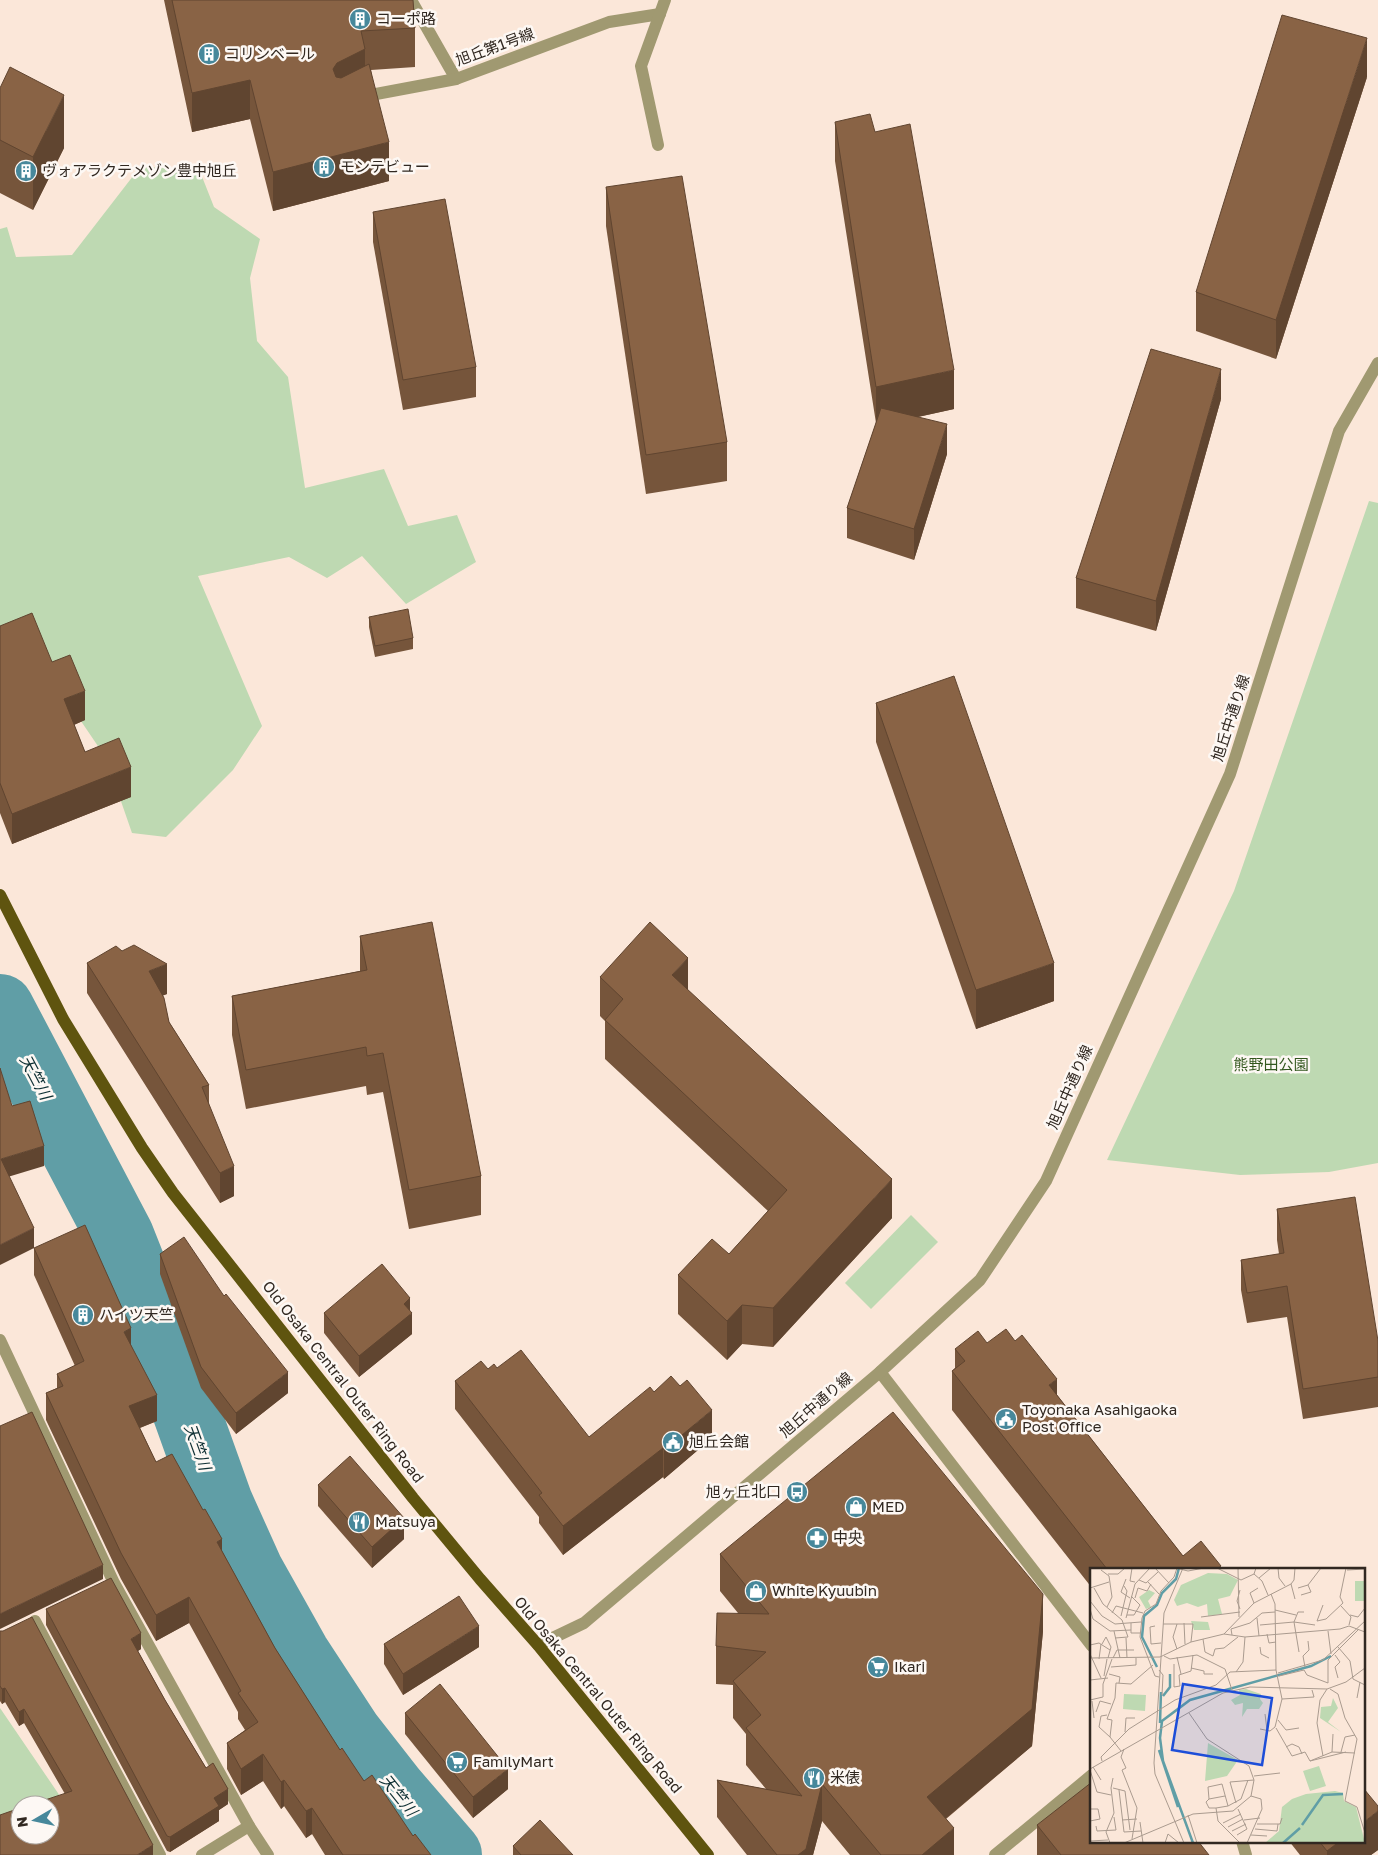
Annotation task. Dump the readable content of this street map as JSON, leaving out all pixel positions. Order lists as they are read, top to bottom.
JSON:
{
  "streets": {
    "main road": ["Old Osaka Central Outer Ring Road"],
    "street": ["旭丘第1号線", "旭丘中通り線"]
  },
  "crossings": [
    ["旭丘中通り線", "Old Osaka Central Outer Ring Road"]
  ],
  "water": ["天竺川"],
  "parks": ["熊野田公園"],
  "places": {
    "building": [
      "コーポ路",
      "コリンベール",
      "モンテビュー",
      "ヴォアラクテメゾン豊中旭丘",
      "ハイツ天竺"
    ],
    "public building": ["Toyonaka Asahigaoka Post Office", "旭丘会館"],
    "bus stop": ["旭ヶ丘北口"],
    "shop": ["MED", "White Kyuubin"],
    "restaurant": ["Matsuya", "米俵"],
    "pharmacy": ["中央"],
    "supermarket": ["Ikari", "FamilyMart"]
  },
  "north": "left"
}
